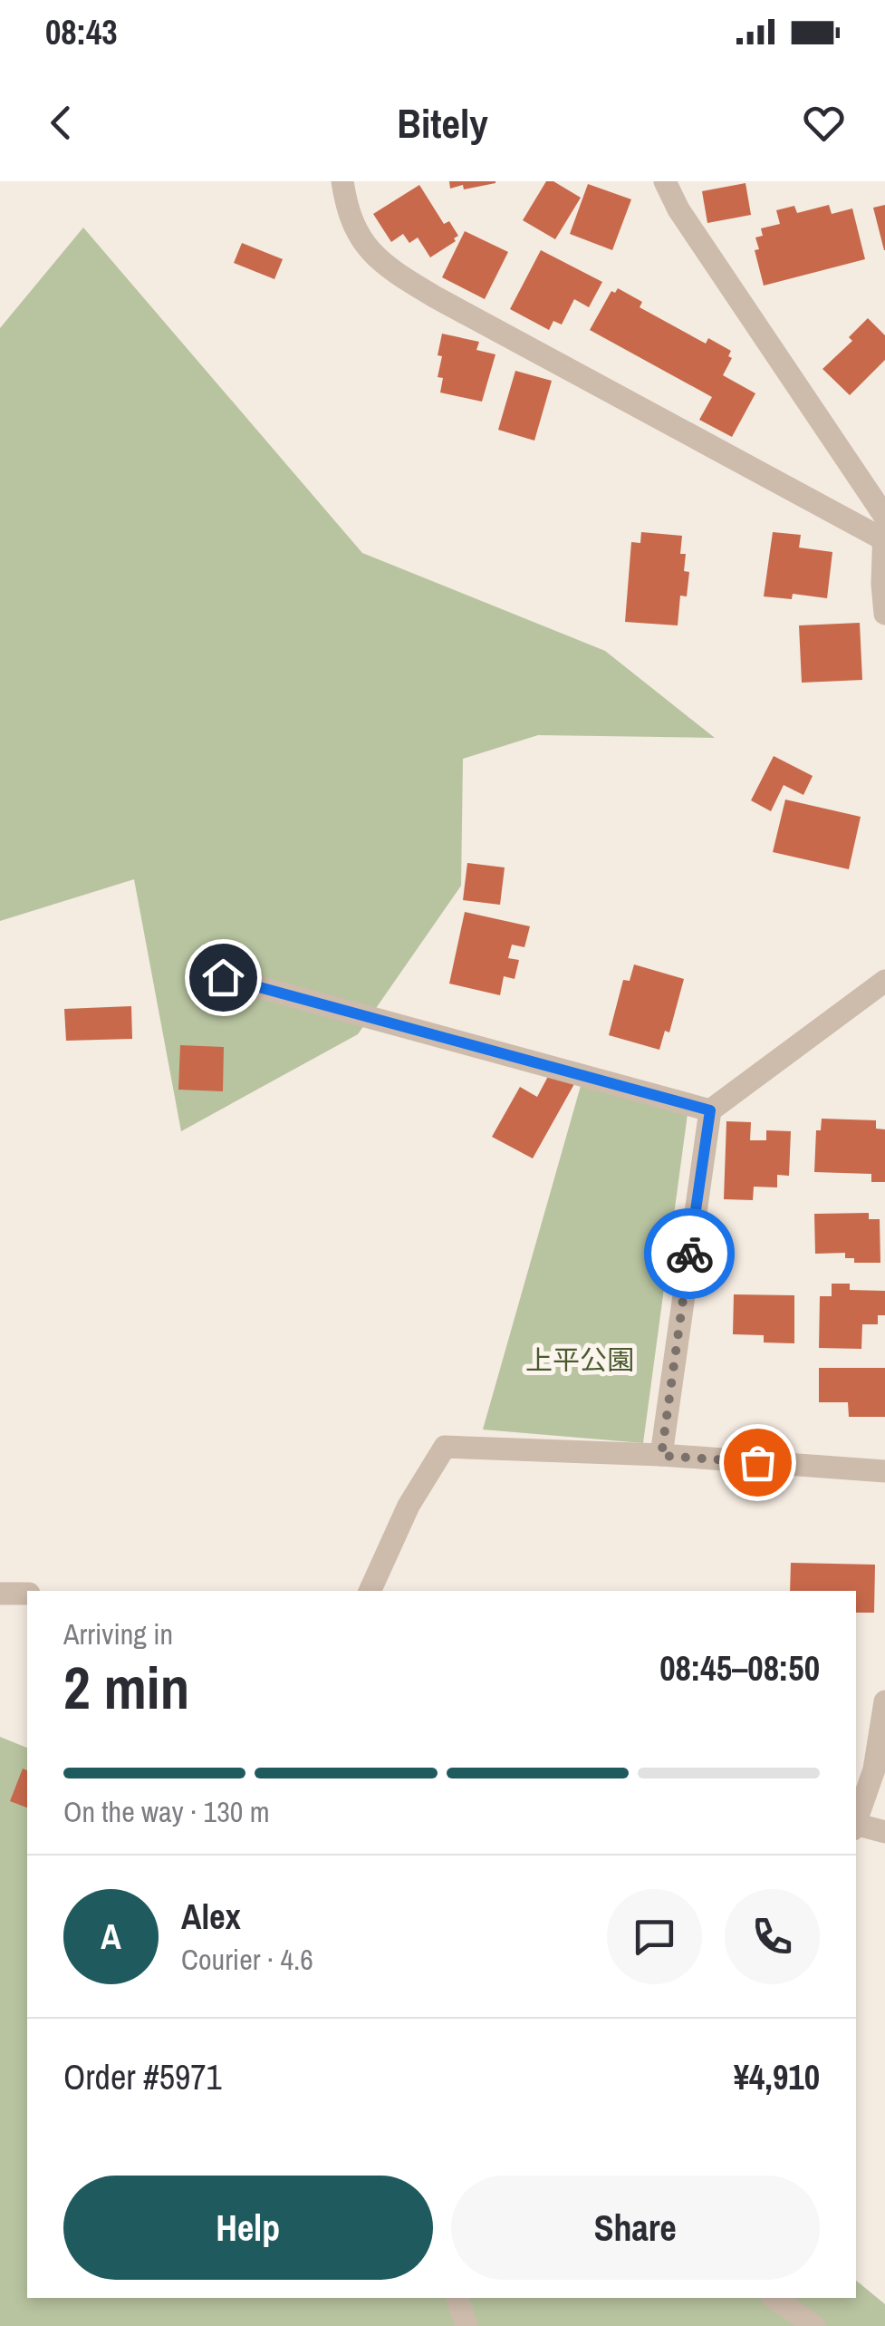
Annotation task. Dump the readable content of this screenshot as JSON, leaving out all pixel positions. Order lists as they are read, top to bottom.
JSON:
{
  "parks": ["上平公園"],
  "page": {
    "status": "08:43",
    "header": "Bitely",
    "heading": ["2 min", "Arriving in", "08:45–08:50"],
    "panel": [
      "Alex",
      "Courier · 4.6",
      "Order #5971",
      "¥4,910"
    ],
    "bar": "On the way · 130 m",
    "round": "A",
    "buttons": ["Help", "Share"]
  }
}
